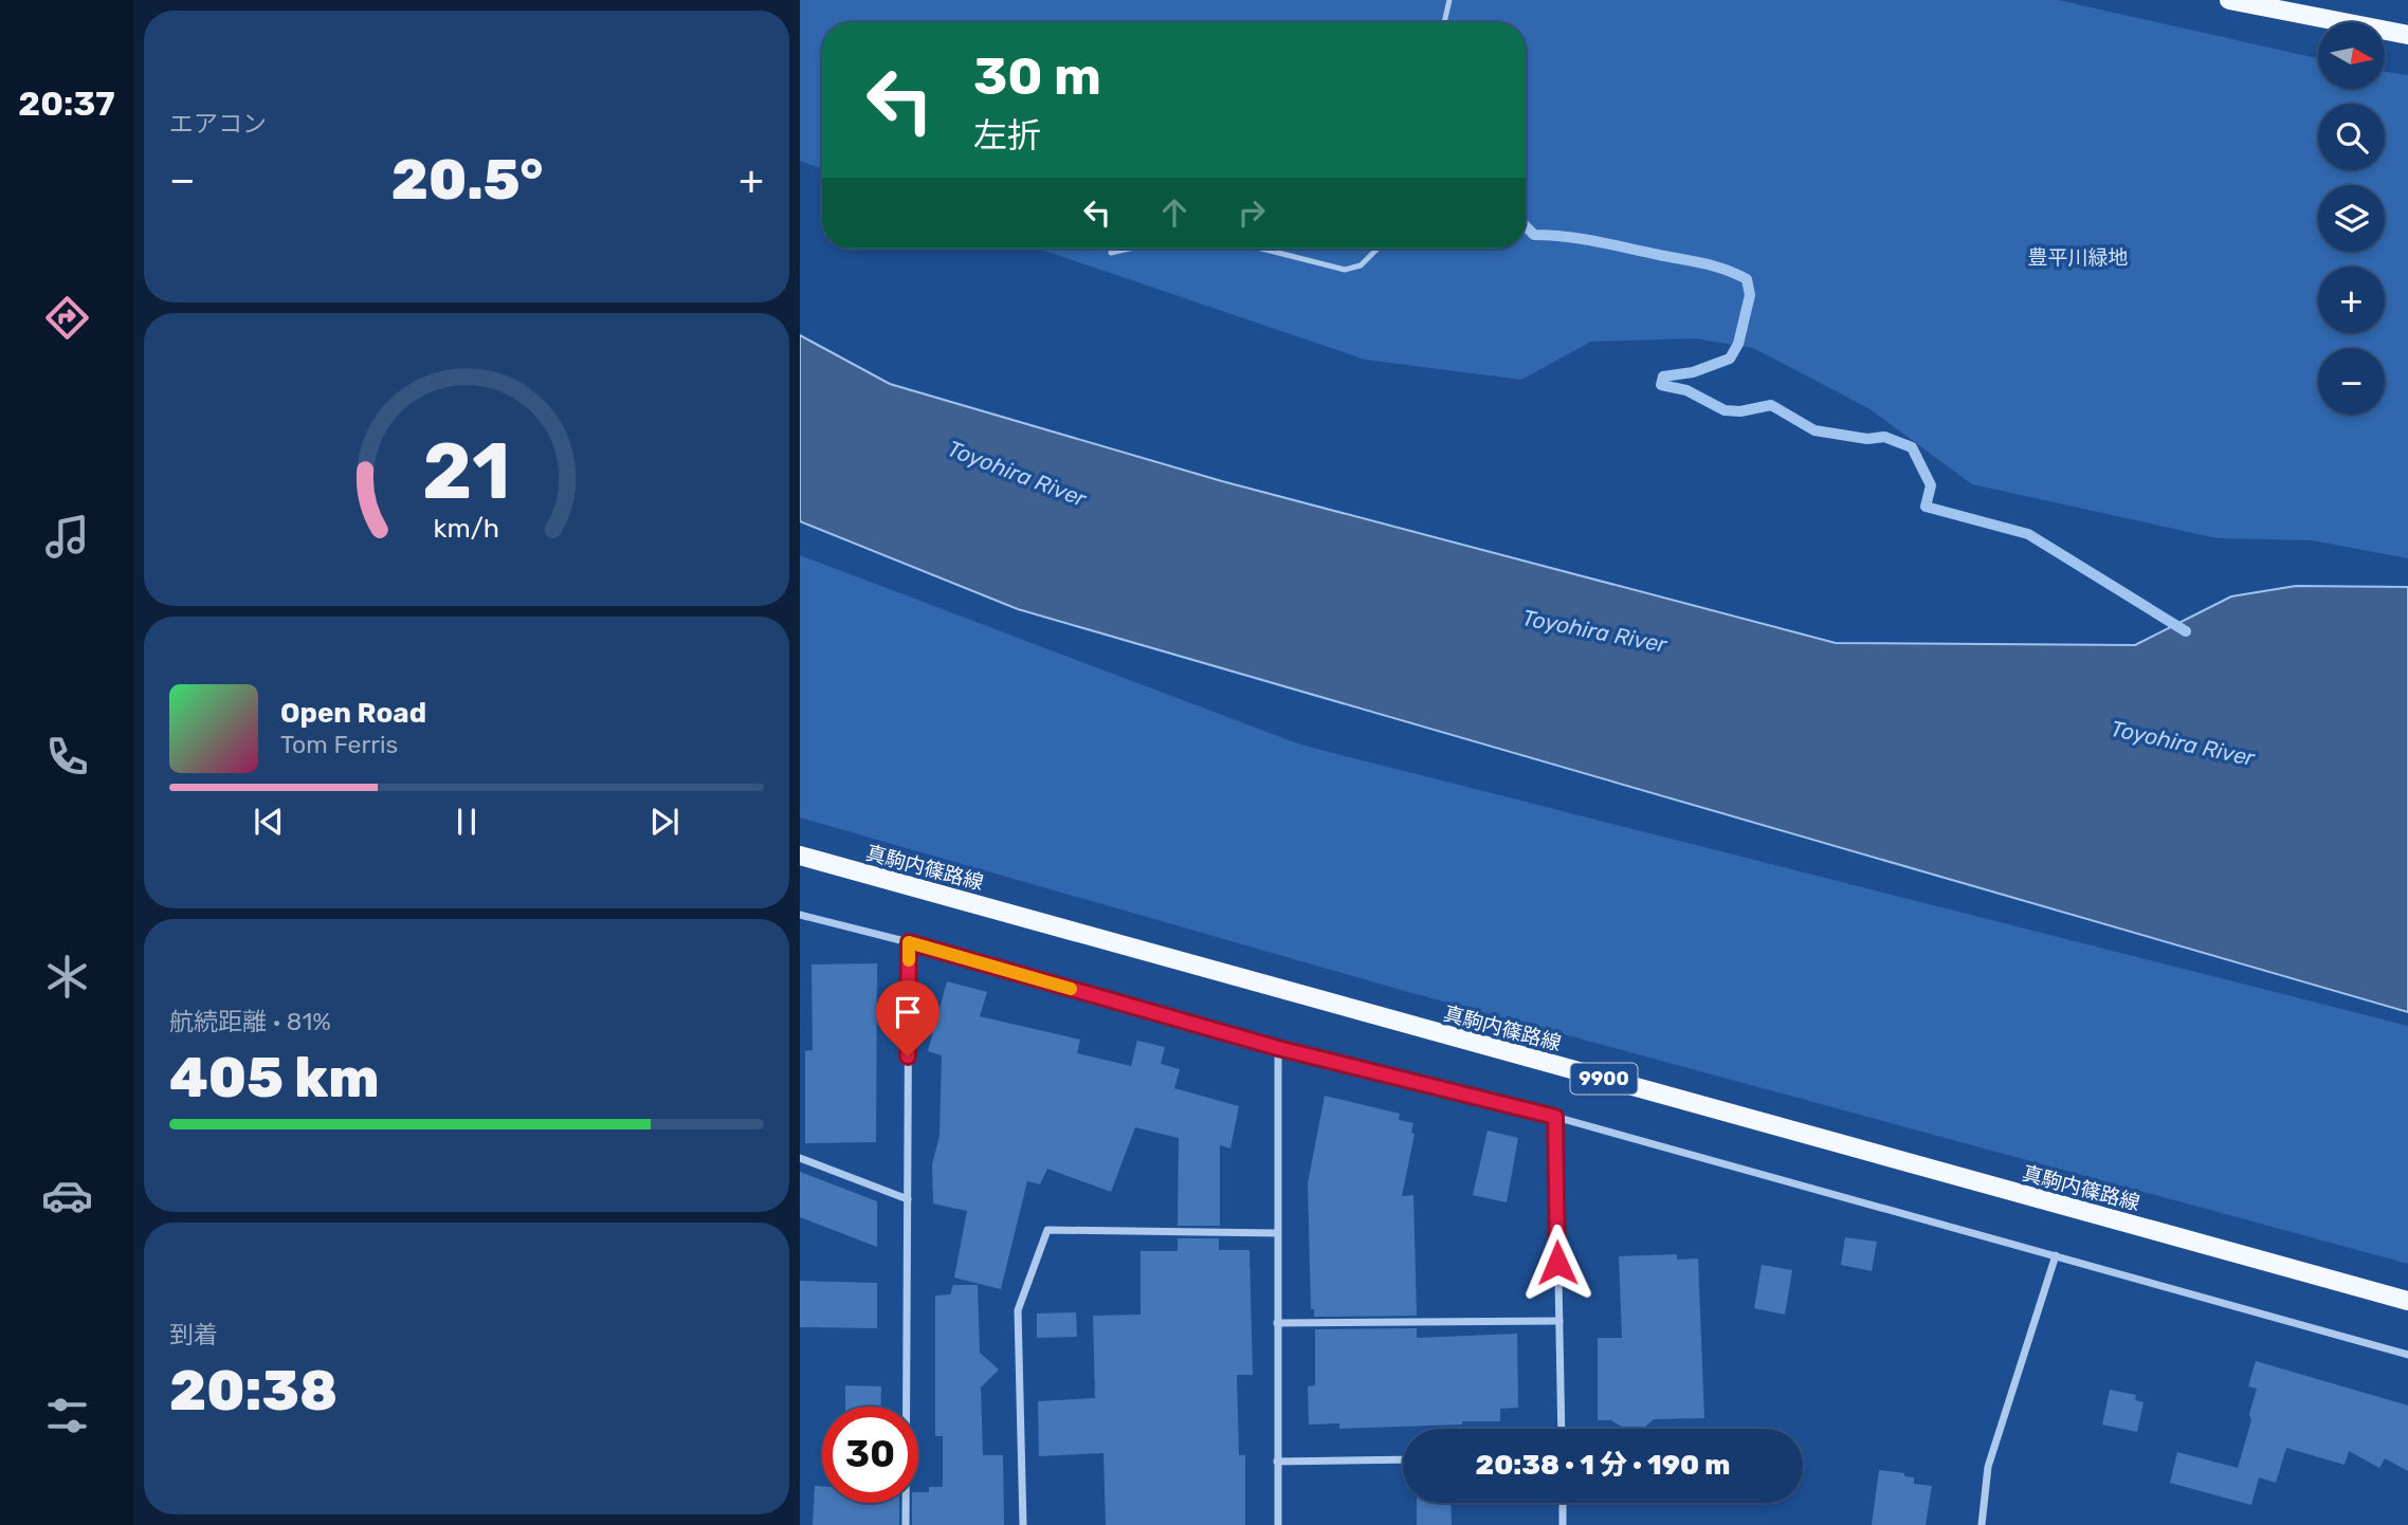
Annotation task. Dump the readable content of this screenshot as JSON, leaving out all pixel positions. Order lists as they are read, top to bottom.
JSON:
{
  "streets": {
    "main road": ["真駒内篠路線", "9900"]
  },
  "water": ["Toyohira River"],
  "parks": ["豊平川緑地"],
  "north": "right",
  "page": {
    "tabs": "20:37",
    "tile": [
      "エアコン",
      ["航続距離 · 81%", "405 km"],
      ["到着", "20:38"]
    ],
    "map_buttons": ["+", "−"],
    "turn": ["30 m", "左折"],
    "heat": ["−", "20.5°", "+"],
    "song": ["Open Road", "Tom Ferris"],
    "limit": "30",
    "trip": "20:38 · 1 分 · 190 m",
    "gauge": ["21", "km/h"]
  }
}
